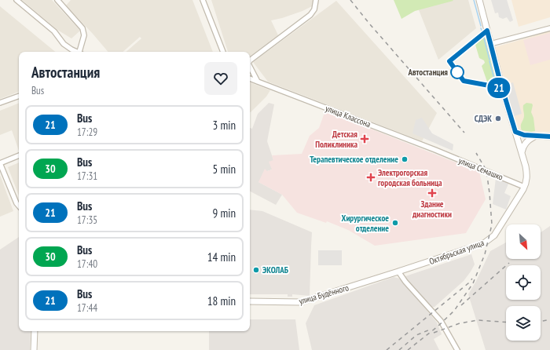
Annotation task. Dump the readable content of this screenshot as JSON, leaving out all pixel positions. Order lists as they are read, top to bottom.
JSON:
{
  "streets": {
    "street": [
      "улица Классона",
      "улица Семашко",
      "Октябрьская улица",
      "улица Будённого"
    ]
  },
  "crossings": [
    ["улица Классона", "улица Семашко"],
    ["улица Семашко", "Октябрьская улица"],
    ["Октябрьская улица", "улица Будённого"]
  ],
  "places": {
    "other": [
      "Автостанция",
      "СДЭК",
      "Терапевтическое отделение",
      "Хирургическое отделение",
      "ЭКОЛАБ"
    ],
    "health": ["Детская Поликлиника", "Электрогорская городская больница", "Здание диагностики"]
  },
  "lines": ["bus line 21"],
  "north": "bottom right",
  "page": {
    "on_map": "21",
    "heading": ["Автостанция", "Bus"],
    "list": [
      {
        "mark": "21",
        "name": "Bus",
        "note": "17:29",
        "value": "3 min"
      },
      {
        "mark": "30",
        "name": "Bus",
        "note": "17:31",
        "value": "5 min"
      },
      {
        "mark": "21",
        "name": "Bus",
        "note": "17:35",
        "value": "9 min"
      },
      {
        "mark": "30",
        "name": "Bus",
        "note": "17:40",
        "value": "14 min"
      },
      {
        "mark": "21",
        "name": "Bus",
        "note": "17:44",
        "value": "18 min"
      }
    ]
  }
}
